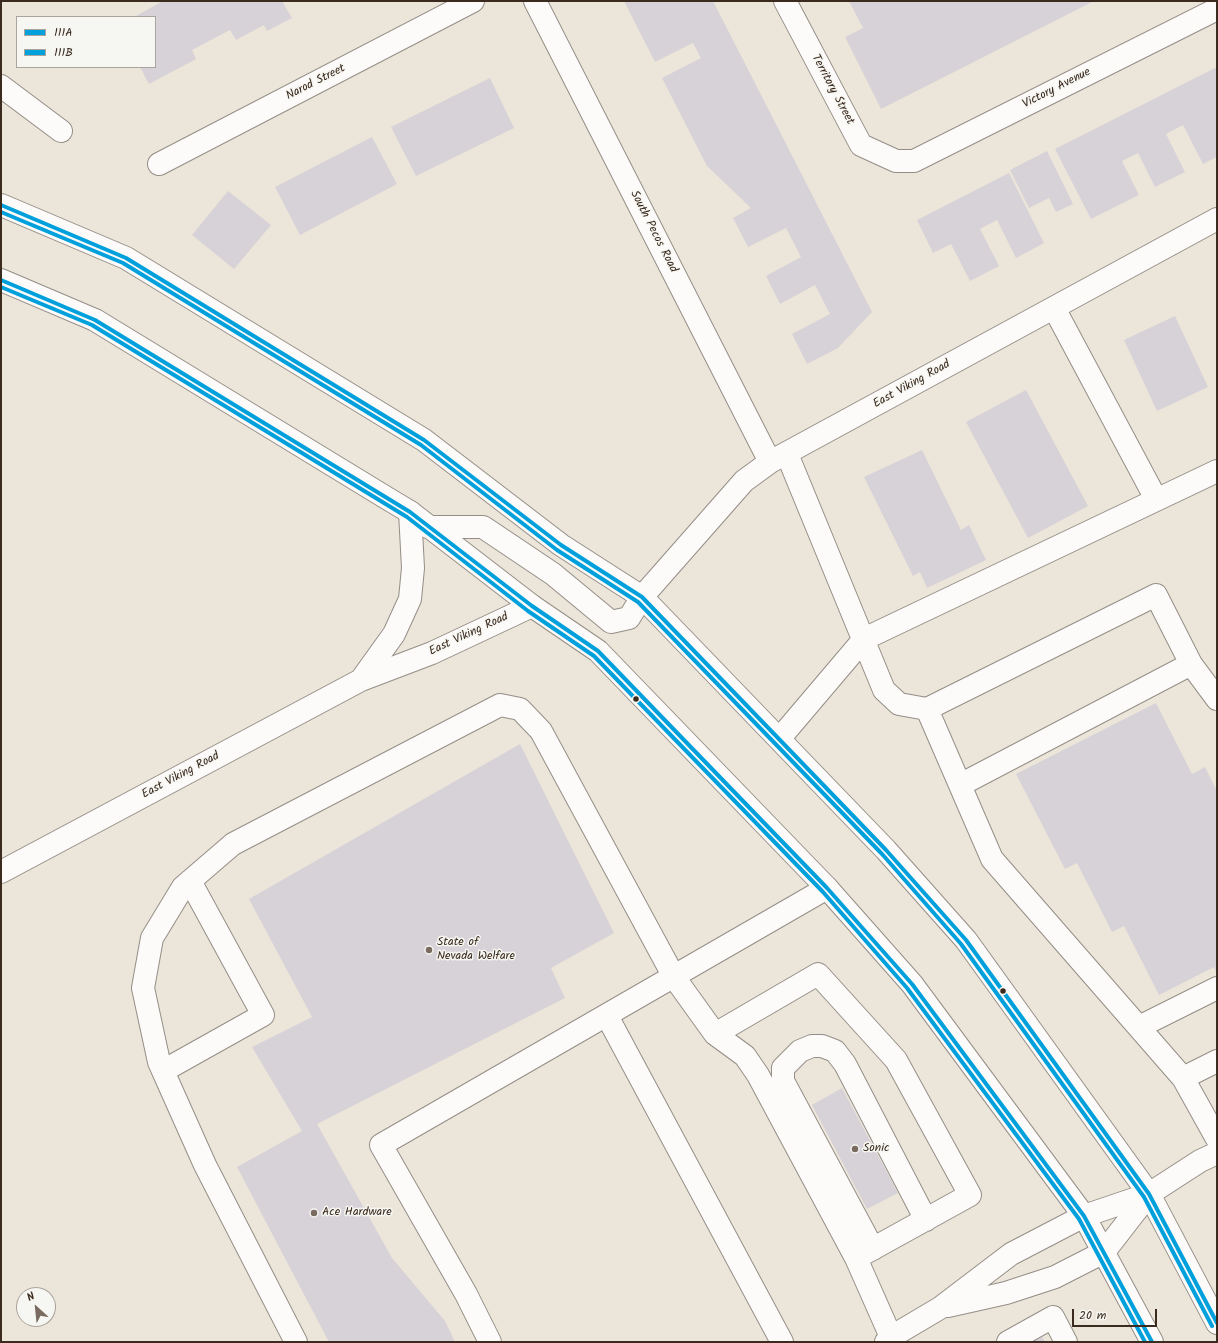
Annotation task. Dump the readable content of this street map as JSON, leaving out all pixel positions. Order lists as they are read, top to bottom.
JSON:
{
  "streets": {
    "main road": [
      "Narod Street",
      "Victory Avenue",
      "Territory Street",
      "South Pecos Road",
      "East Viking Road"
    ]
  },
  "crossings": [
    ["Victory Avenue", "Territory Street"],
    ["South Pecos Road", "East Viking Road"]
  ],
  "places": ["State of Nevada Welfare", "Sonic", "Ace Hardware"],
  "lines": ["transit line 111A", "transit line 111B"],
  "legend": ["111A", "111B"],
  "scale_bar": "20 m",
  "north": "top left"
}
